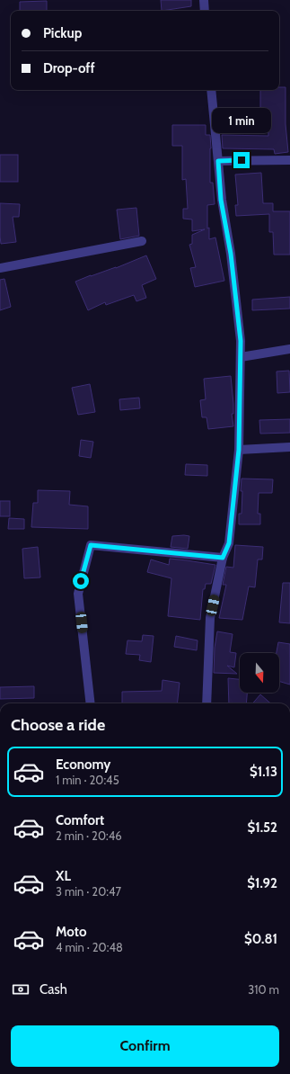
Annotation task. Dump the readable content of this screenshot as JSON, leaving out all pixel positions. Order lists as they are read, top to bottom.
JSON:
{
  "north": "bottom",
  "page": {
    "banner": ["Pickup", "Drop-off"],
    "bubble": "1 min",
    "heading": "Choose a ride",
    "list": [
      {
        "name": "Economy",
        "note": "1 min · 20:45",
        "value": "$1.13"
      },
      {
        "name": "Comfort",
        "note": "2 min · 20:46",
        "value": "$1.52"
      },
      {
        "name": "XL",
        "note": "3 min · 20:47",
        "value": "$1.92"
      },
      {
        "name": "Moto",
        "note": "4 min · 20:48",
        "value": "$0.81"
      }
    ],
    "pay": ["Cash", "310 m"],
    "buttons": "Confirm"
  }
}
